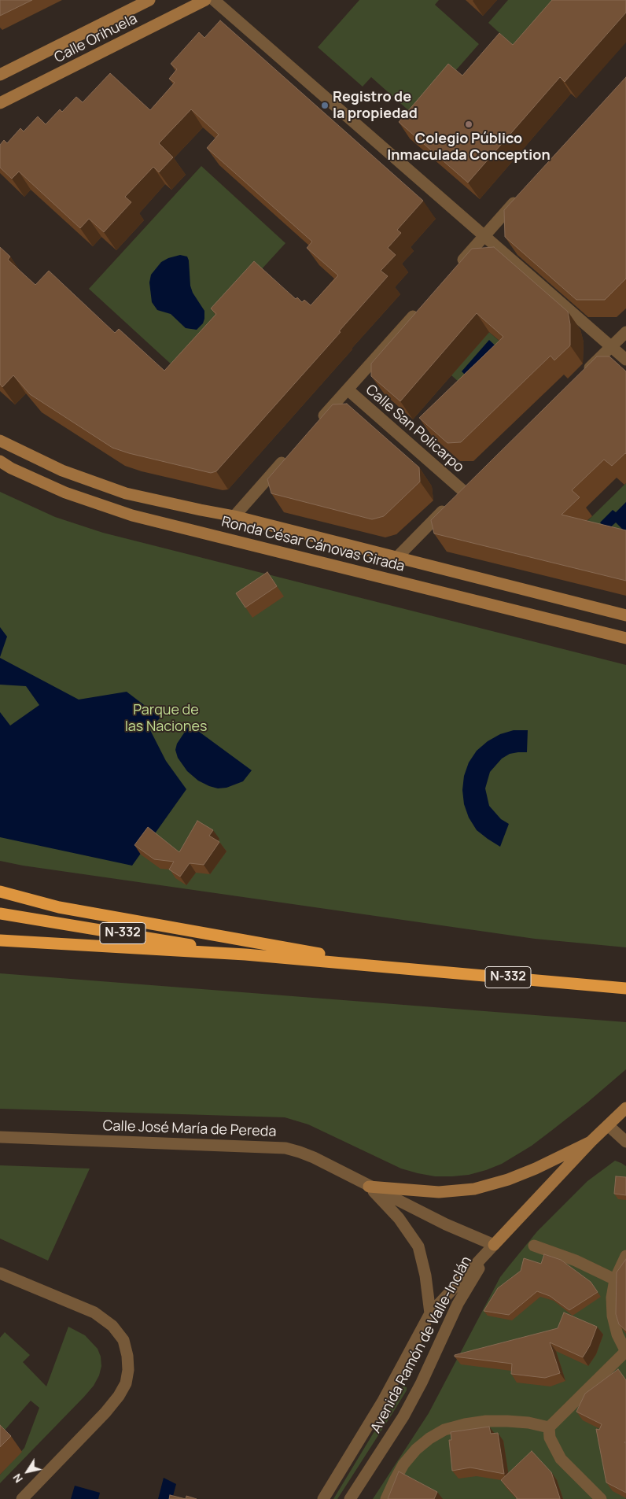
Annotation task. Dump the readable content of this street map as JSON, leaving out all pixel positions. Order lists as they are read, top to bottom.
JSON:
{
  "streets": {
    "highway": ["N-332"],
    "street": [
      "Calle Orihuela",
      "Calle San Policarpo",
      "Ronda César Cánovas Girada",
      "Calle José María de Pereda",
      "Avenida Ramón de Valle-Inclán"
    ]
  },
  "crossings": [
    ["Calle San Policarpo", "Ronda César Cánovas Girada"],
    ["Calle José María de Pereda", "Avenida Ramón de Valle-Inclán"]
  ],
  "parks": ["Parque de las Naciones"],
  "places": ["Registro de la propiedad", "Colegio Público Inmaculada Conception"],
  "north": "bottom left"
}
